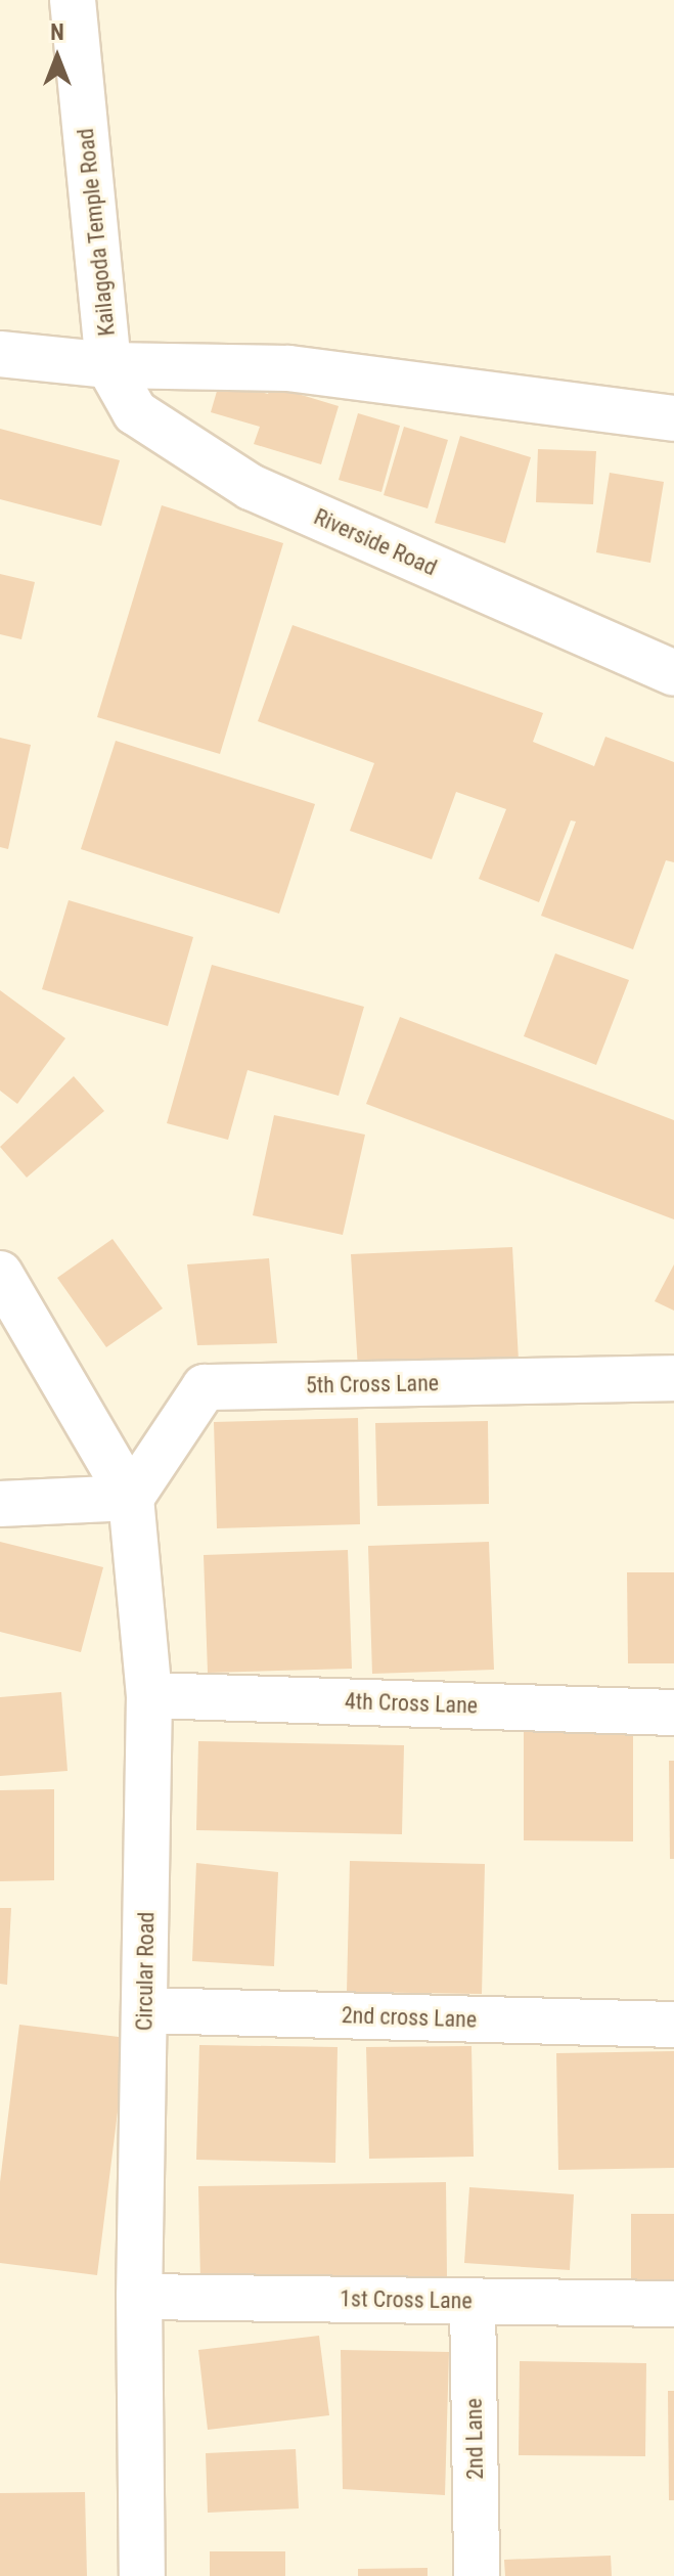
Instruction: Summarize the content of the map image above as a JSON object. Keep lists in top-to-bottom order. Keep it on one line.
{"streets":{"street":["Kailagoda Temple Road","Riverside Road","5th Cross Lane","4th Cross Lane","Circular Road","2nd cross Lane","1st Cross Lane","2nd Lane"]},"crossings":[["Kailagoda Temple Road","Riverside Road"],["5th Cross Lane","Circular Road"],["4th Cross Lane","Circular Road"],["Circular Road","2nd cross Lane"],["Circular Road","1st Cross Lane"],["1st Cross Lane","2nd Lane"]],"north":"top"}
